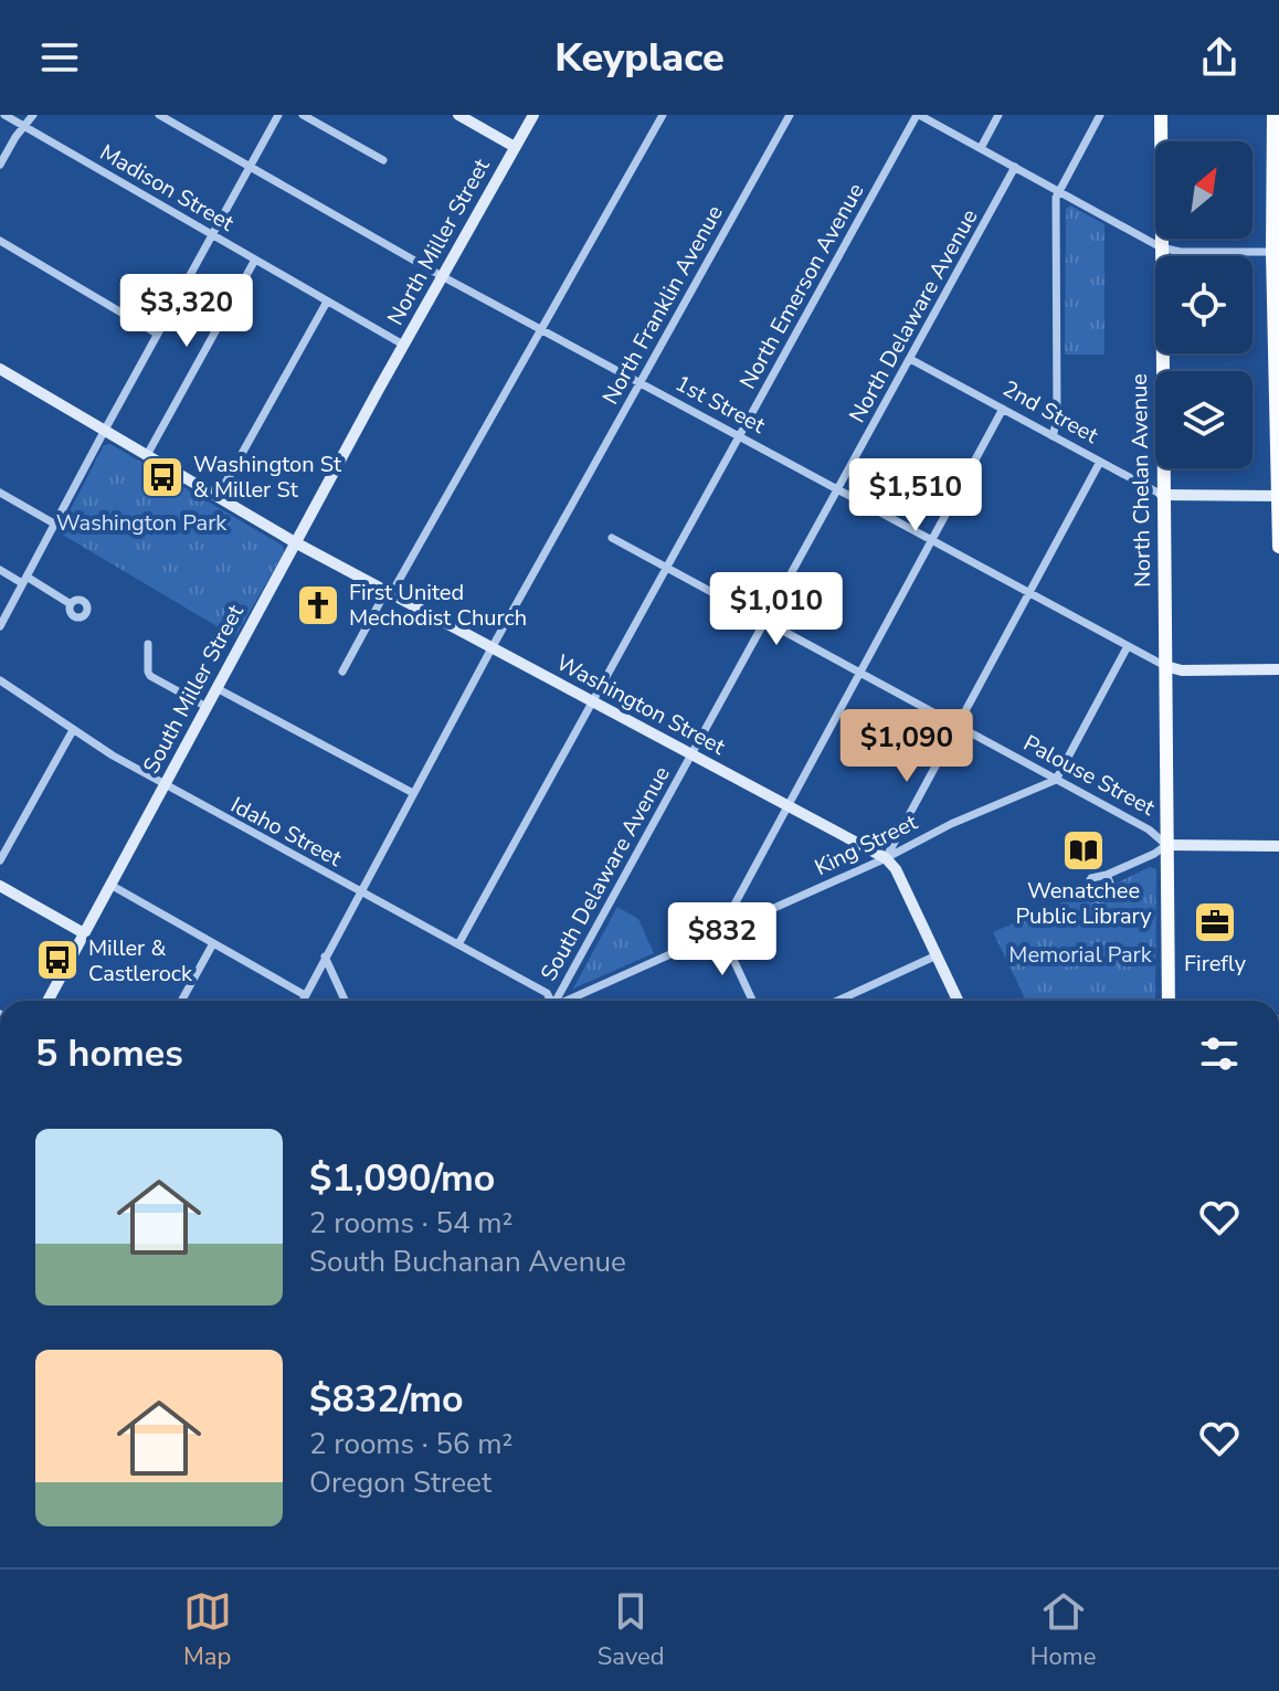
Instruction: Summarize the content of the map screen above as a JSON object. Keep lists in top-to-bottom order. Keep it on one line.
{"streets":{"main road":["North Chelan Avenue"],"street":["Madison Street","North Miller Street","North Emerson Avenue","North Franklin Avenue","North Delaware Avenue","1st Street","2nd Street","South Miller Street","Washington Street","Palouse Street","Idaho Street","King Street","South Delaware Avenue"]},"crossings":[["Madison Street","North Miller Street"],["North Miller Street","1st Street"],["North Miller Street","South Miller Street"],["North Emerson Avenue","1st Street"],["North Emerson Avenue","Washington Street"],["North Emerson Avenue","Palouse Street"],["North Emerson Avenue","Idaho Street"],["North Franklin Avenue","1st Street"],["North Franklin Avenue","Washington Street"],["North Franklin Avenue","Idaho Street"],["North Delaware Avenue","1st Street"],["North Delaware Avenue","2nd Street"],["North Delaware Avenue","Palouse Street"],["North Delaware Avenue","South Delaware Avenue"],["1st Street","North Chelan Avenue"],["2nd Street","North Chelan Avenue"],["North Chelan Avenue","Palouse Street"],["South Miller Street","Washington Street"],["South Miller Street","Idaho Street"],["Washington Street","King Street"],["Washington Street","South Delaware Avenue"],["Palouse Street","King Street"],["Palouse Street","South Delaware Avenue"]],"parks":["Washington Park","Memorial Park"],"places":{"bus stop":["Washington St & Miller St","Miller & Castlerock"],"church":["First United Mechodist Church"],"library":["Wenatchee Public Library"],"office":["Firefly"]},"north":"top right","page":{"header":"Keyplace","price":["$3,320","$1,510","$1,010","$1,090","$832"],"heading":"5 homes","list":[{"name":"$1,090/mo","note":"2 rooms · 54 m² · South Buchanan Avenue"},{"name":"$832/mo","note":"2 rooms · 56 m² · Oregon Street"}],"tabs":["Map","Saved","Home"]}}
